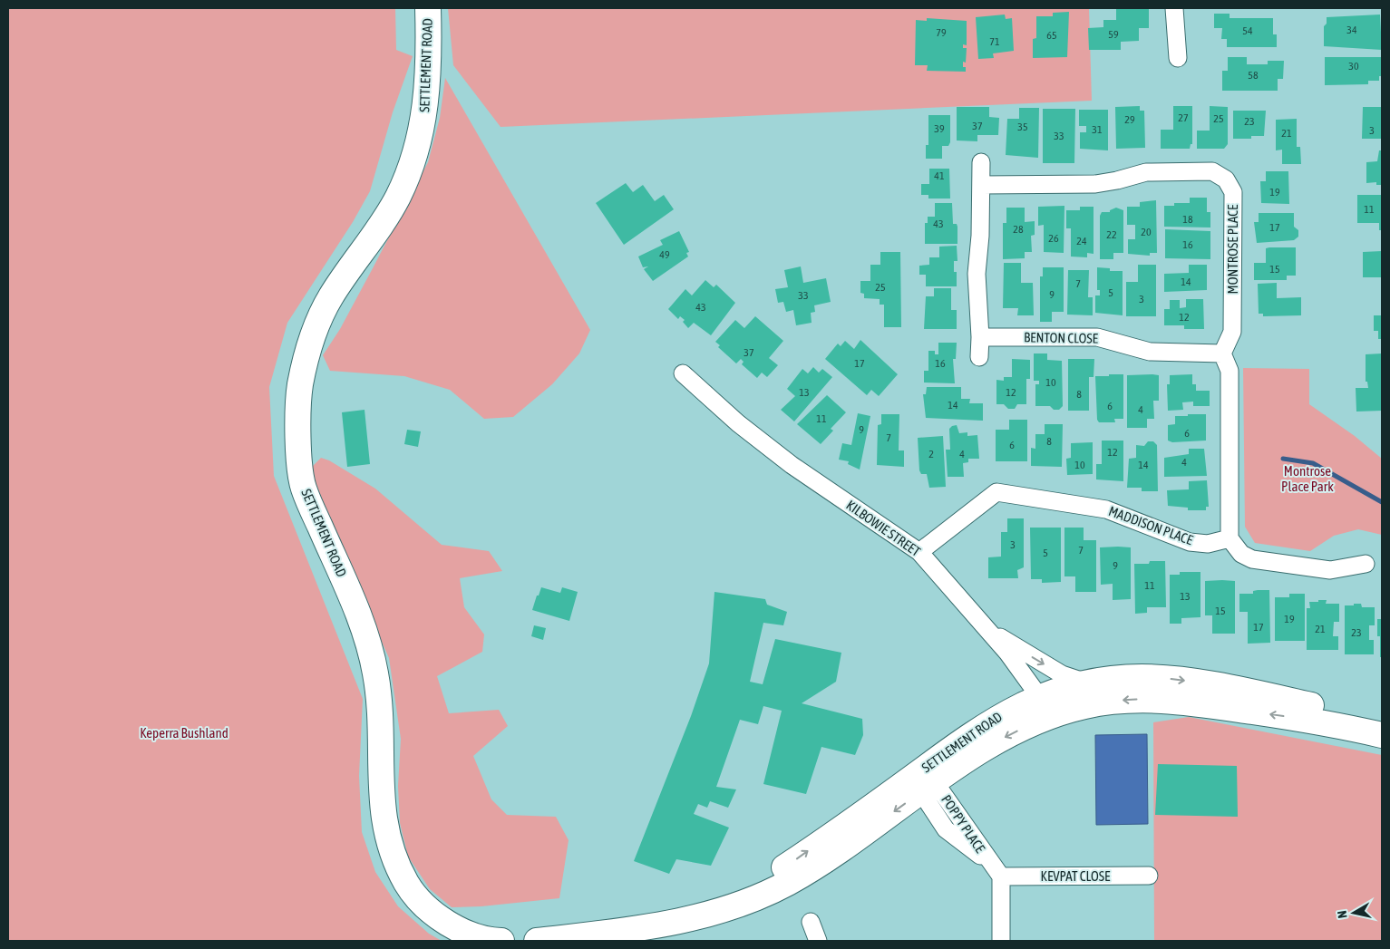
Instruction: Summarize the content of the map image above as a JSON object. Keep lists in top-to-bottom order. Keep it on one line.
{"streets":{"main road":["SETTLEMENT ROAD"],"street":["MONTROSE PLACE","BENTON CLOSE","MADDISON PLACE","KILBOWIE STREET","POPPY PLACE","KEVPAT CLOSE"]},"crossings":[["SETTLEMENT ROAD","KILBOWIE STREET"],["SETTLEMENT ROAD","POPPY PLACE"],["MONTROSE PLACE","BENTON CLOSE"],["MADDISON PLACE","KILBOWIE STREET"],["POPPY PLACE","KEVPAT CLOSE"]],"parks":["Montrose Place Park","Keperra Bushland"],"house_numbers":["34","54","79","59","65","71","30","58","27","25","29","23","37","35","39","31","3","21","33","41","19","11","18","43","17","28","20","22","26","24","16","49","15","14","7","25","5","9","33","3","43","12","37","17","16","10","13","12","8","14","6","4","11","9","6","7","8","6","12","2","4","4","10","14","3","7","5","9","11","13","15","19","17","21","23"],"north":"left"}
